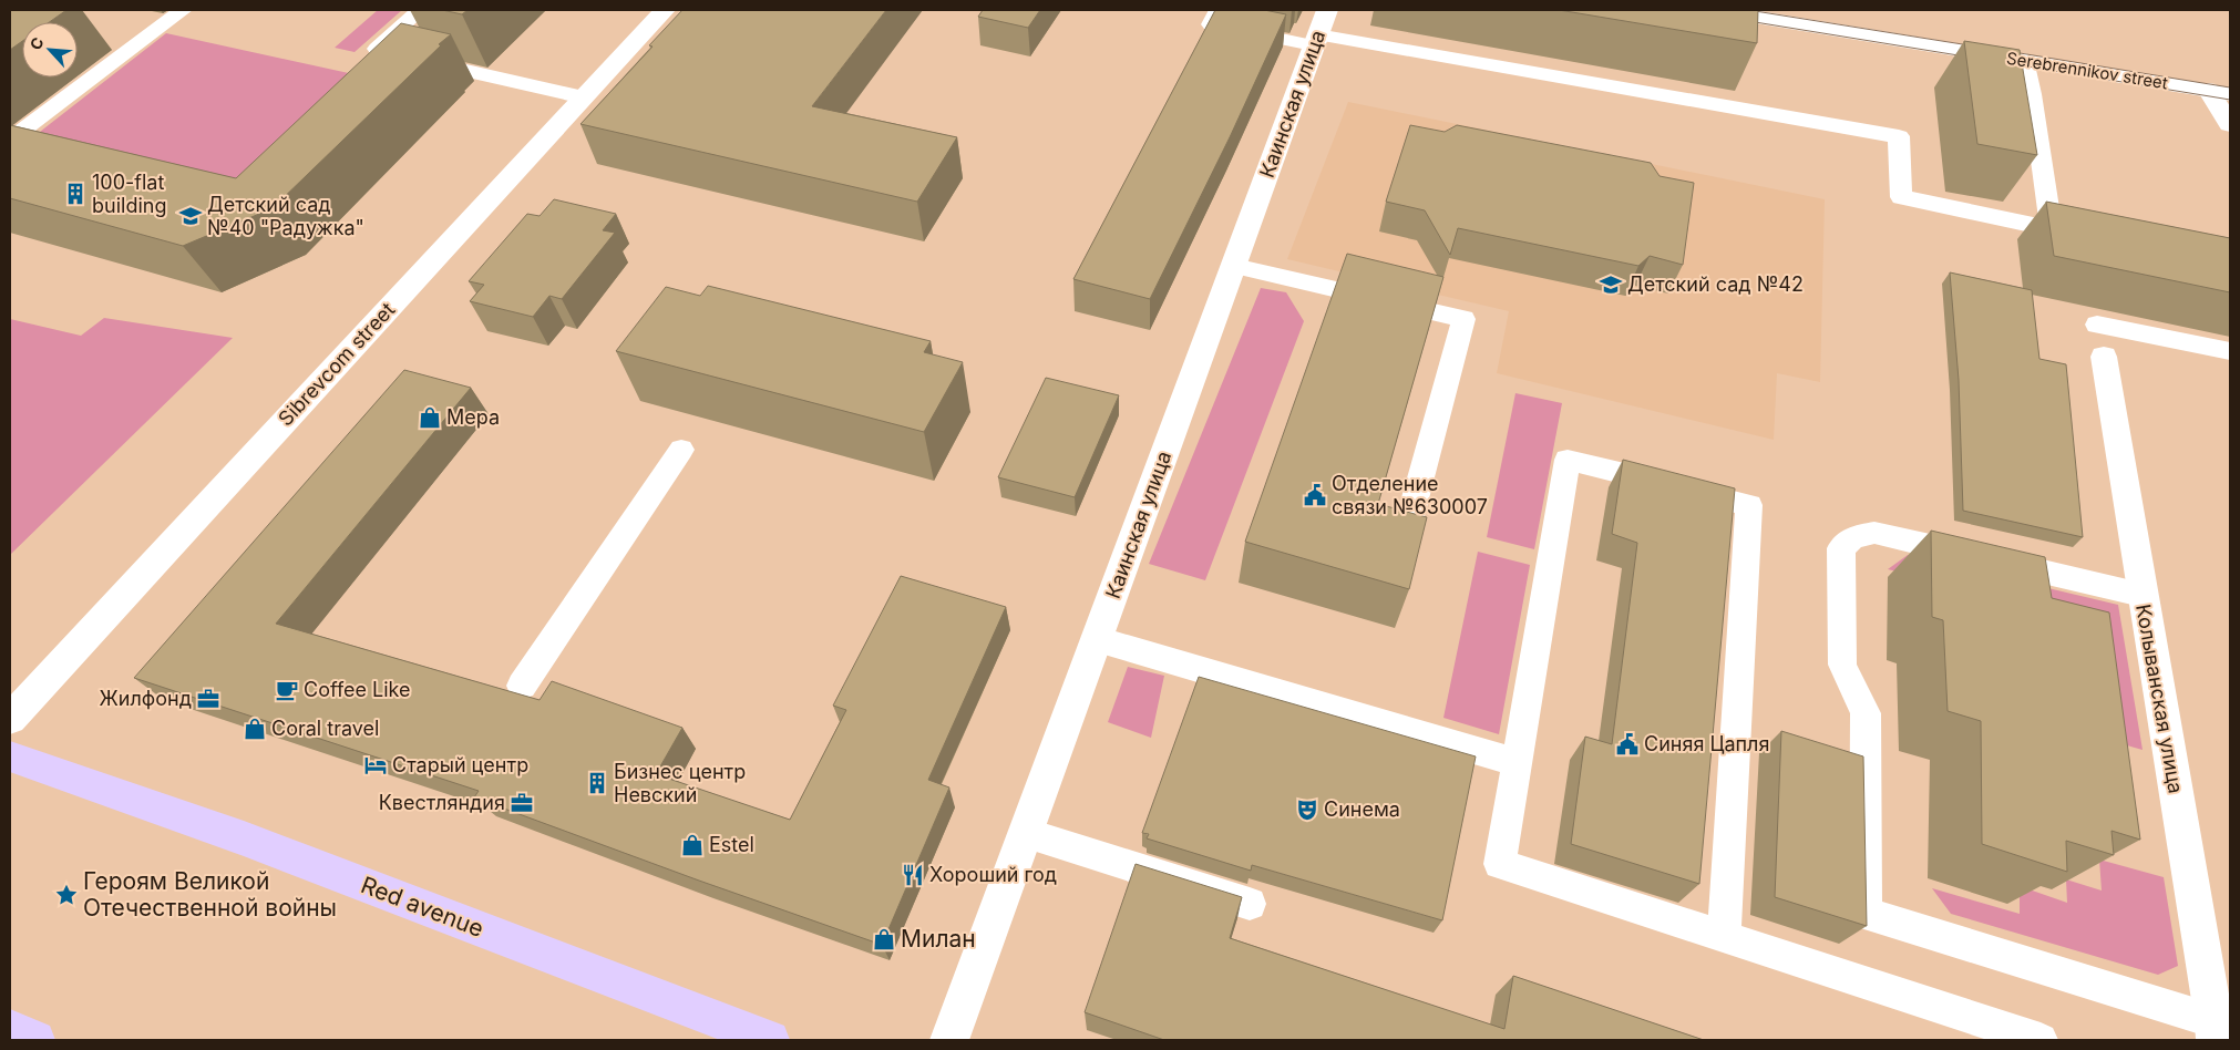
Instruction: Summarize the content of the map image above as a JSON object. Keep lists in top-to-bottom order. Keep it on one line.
{"streets":{"main road":["Red avenue"],"street":["Serebrennikov street","Каинская улица","Sibrevcom street","Колыванская улица"]},"places":{"building":["100-flat building","Бизнес центр Невский"],"school or university":["Детский сад №40 \"Радужка\"","Детский сад №42"],"shop":["Мера","Coral travel","Estel","Милан"],"public building":["Отделение связи №630007","Синяя Цапля"],"cafe":["Coffee Like"],"office":["Жилфонд","Квестляндия"],"hotel":["Старый центр"],"theatre":["Синема"],"restaurant":["Хороший год"],"place":["Героям Великой Отечественной войны"]},"north":"top left"}
